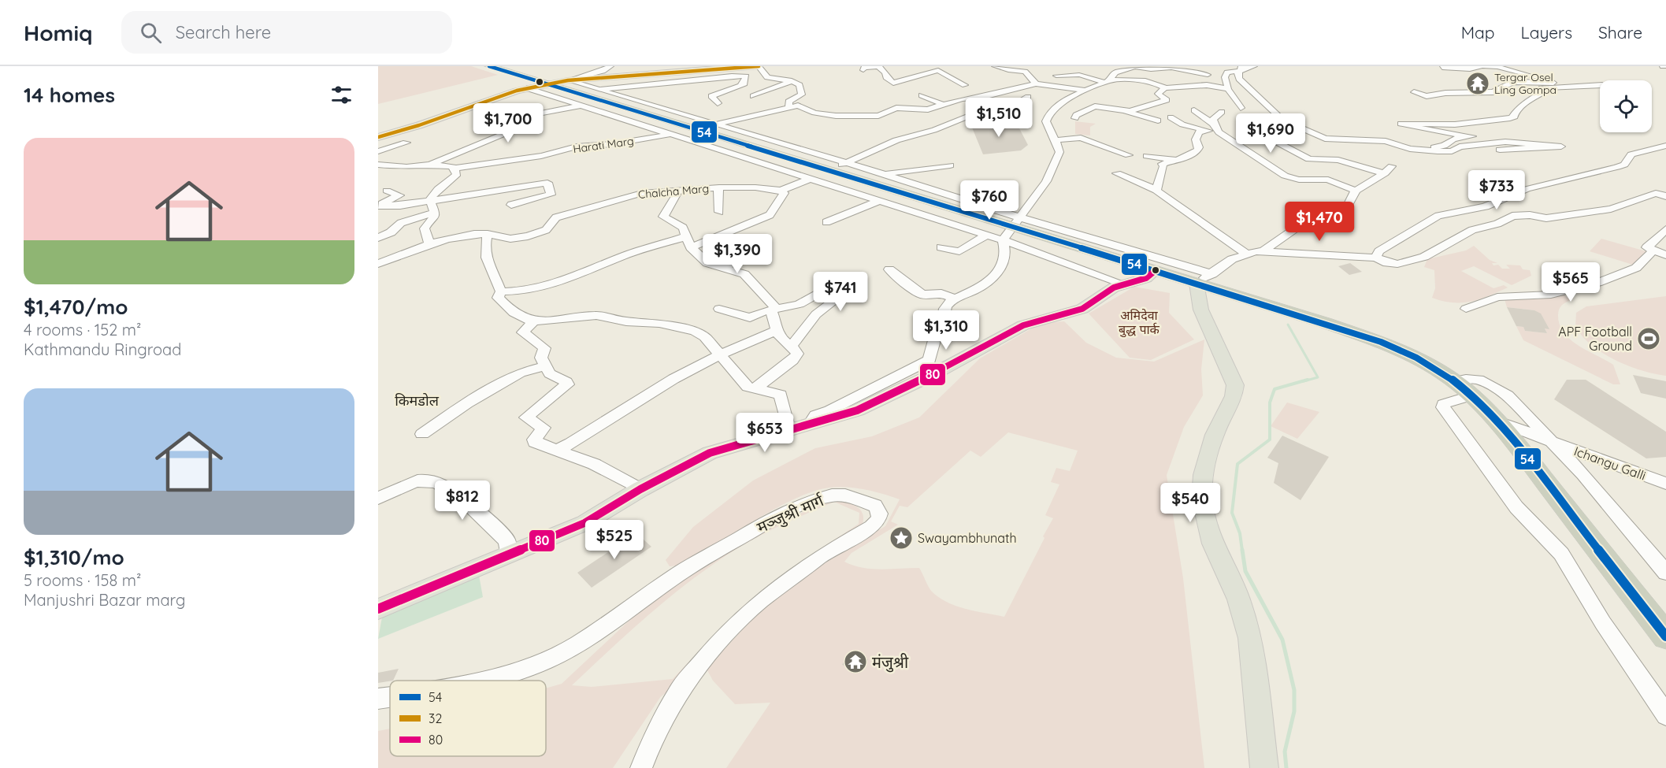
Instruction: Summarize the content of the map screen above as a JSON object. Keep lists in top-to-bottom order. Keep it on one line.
{"streets":{"street":["Harati Marg","Chalcha Marg","Ichangu Galli","मञ्जुश्री मार्ग"]},"districts":["किमडोल"],"parks":["अमिदेवा बुद्ध पार्क"],"places":{"temple":["Tergar Osel Ling Gompa","मंजुश्री"],"sports":["APF Football Ground"],"place":["Swayambhunath"]},"lines":["transit line 54","transit line 32","transit line 80"],"legend":["54","32","80"],"page":{"header":"Homiq","search":"Search here","nav":["Map","Layers","Share"],"heading":"14 homes","price":["$1,510","$1,700","$1,690","$733","$760","$1,470","$1,390","$565","$741","$1,310","$653","$812","$540","$525"],"list":[{"name":"$1,470/mo","note":"4 rooms · 152 m² · Kathmandu Ringroad"},{"name":"$1,310/mo","note":"5 rooms · 158 m² · Manjushri Bazar marg"}]}}
